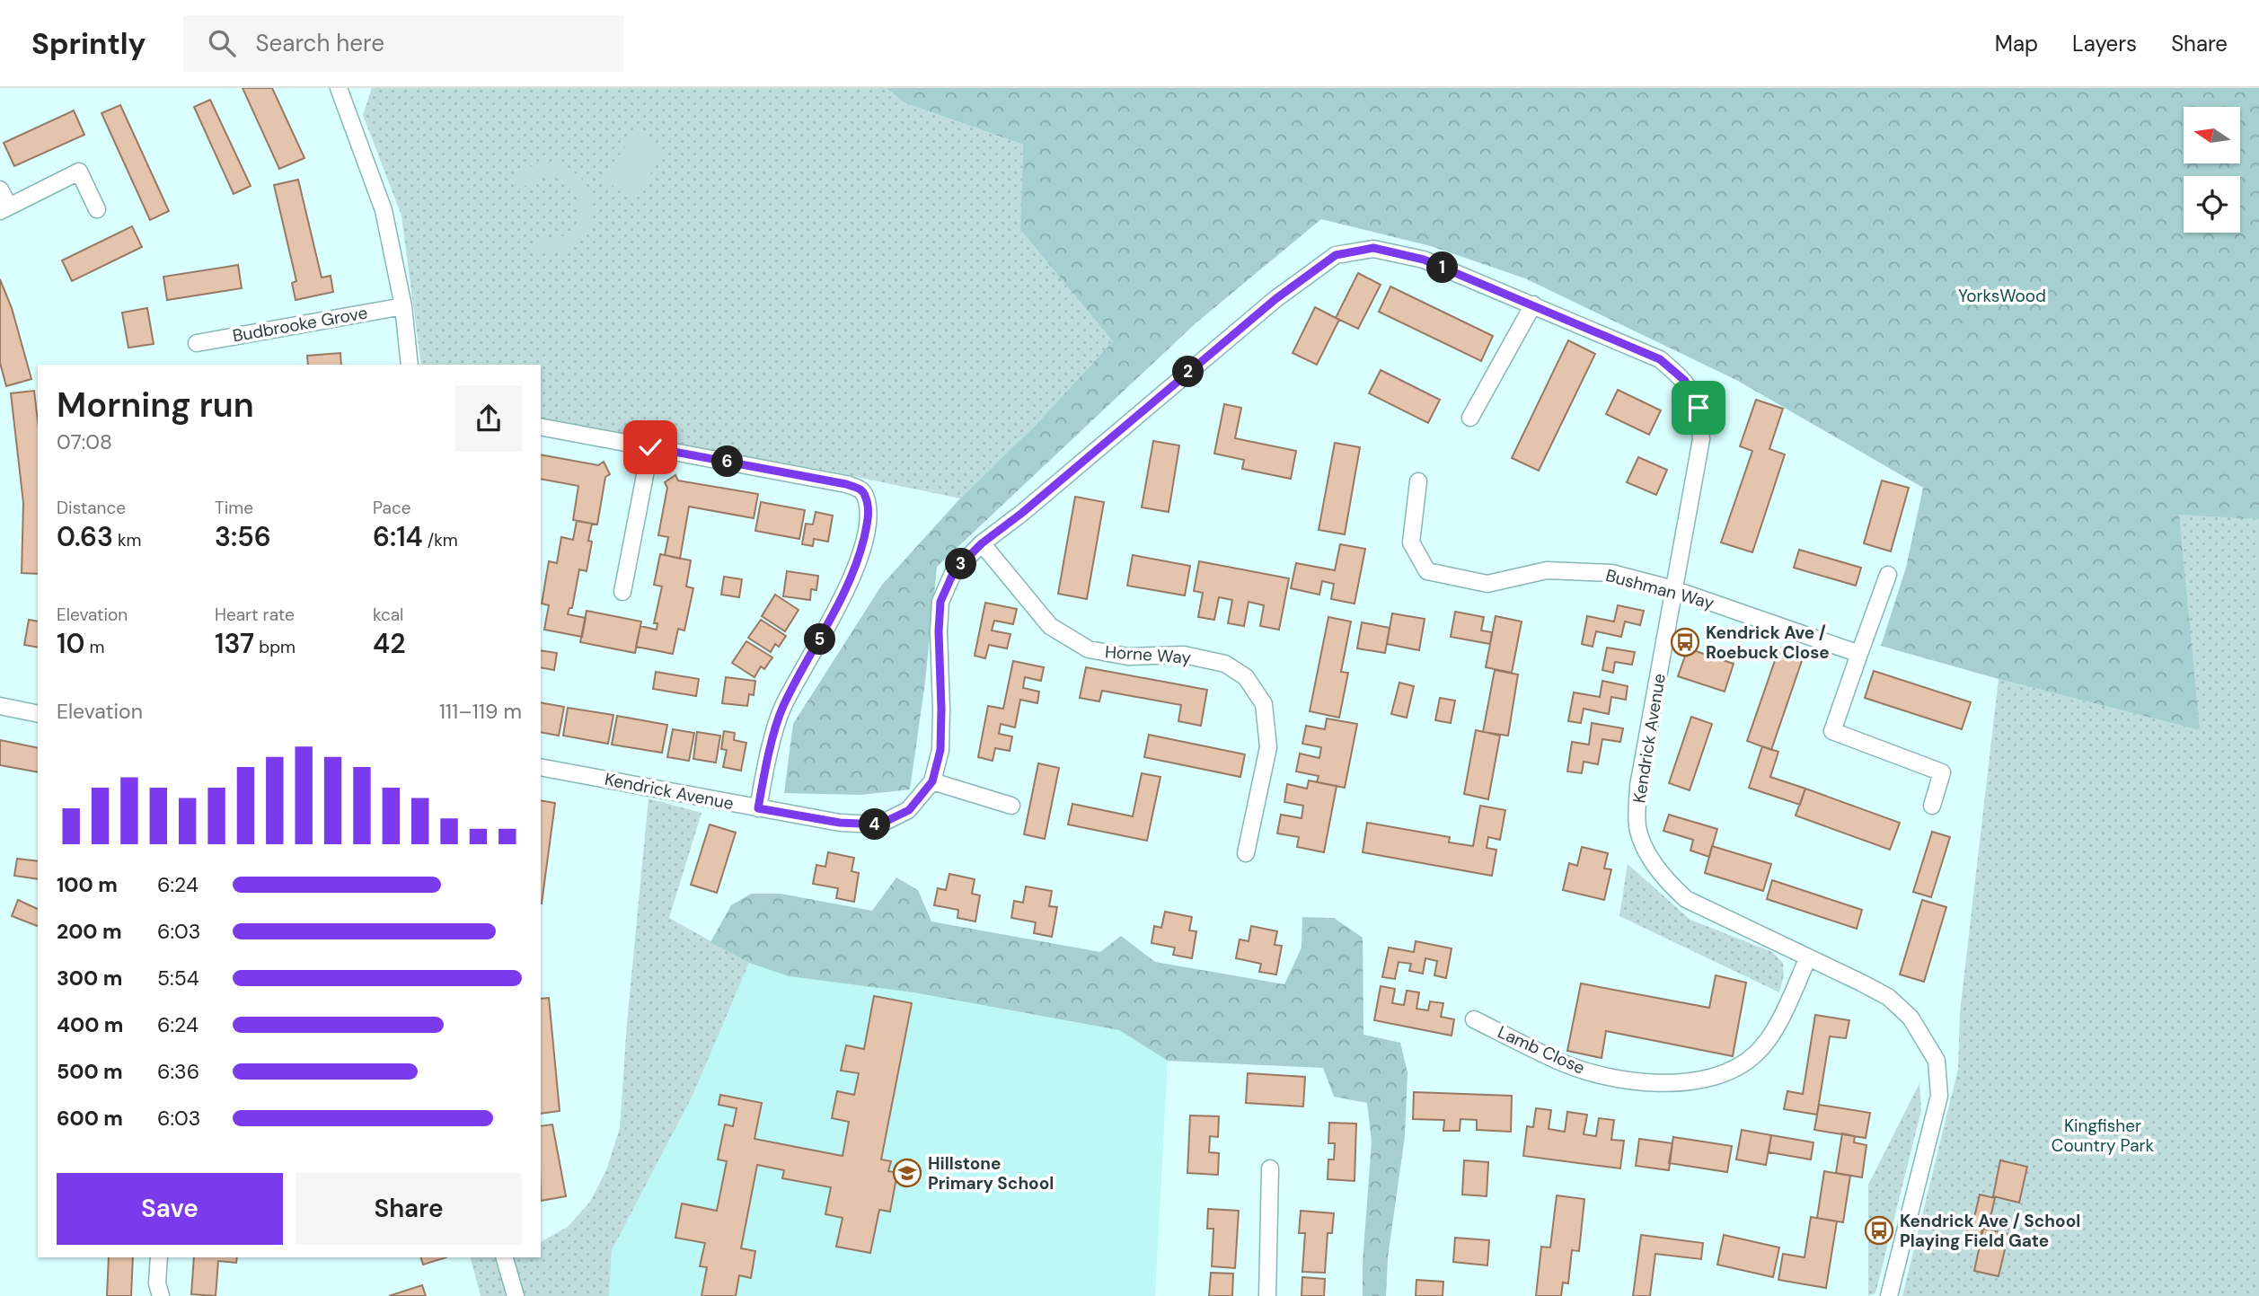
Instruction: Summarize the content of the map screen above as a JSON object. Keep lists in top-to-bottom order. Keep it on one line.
{"streets":{"street":["Budbrooke Grove","Bushman Way","Horne Way","Kendrick Avenue","Lamb Close"]},"crossings":[["Bushman Way","Kendrick Avenue"],["Horne Way","Kendrick Avenue"],["Kendrick Avenue","Lamb Close"]],"parks":["YorksWood","Kingfisher Country Park"],"places":{"bus stop":["Kendrick Ave / Roebuck Close","Kendrick Ave / School Playing Field Gate"],"school or university":["Hillstone Primary School"]},"north":"left","page":{"header":"Sprintly","search":"Search here","nav":["Map","Layers","Share"],"pins":["1","2","6","3","5","4"],"heading":["Morning run","07:08"],"stats":[["Distance","0.63 km"],["Time","3:56"],["Pace","6:14 /km"],["Elevation","10 m"],["Heart rate","137 bpm"],["kcal","42"]],"chart":["Elevation","111–119 m"],"list":[{"name":"100 m","note":"6:24"},{"name":"200 m","note":"6:03"},{"name":"300 m","note":"5:54"},{"name":"400 m","note":"6:24"},{"name":"500 m","note":"6:36"},{"name":"600 m","note":"6:03"}],"buttons":["Save","Share"]}}
